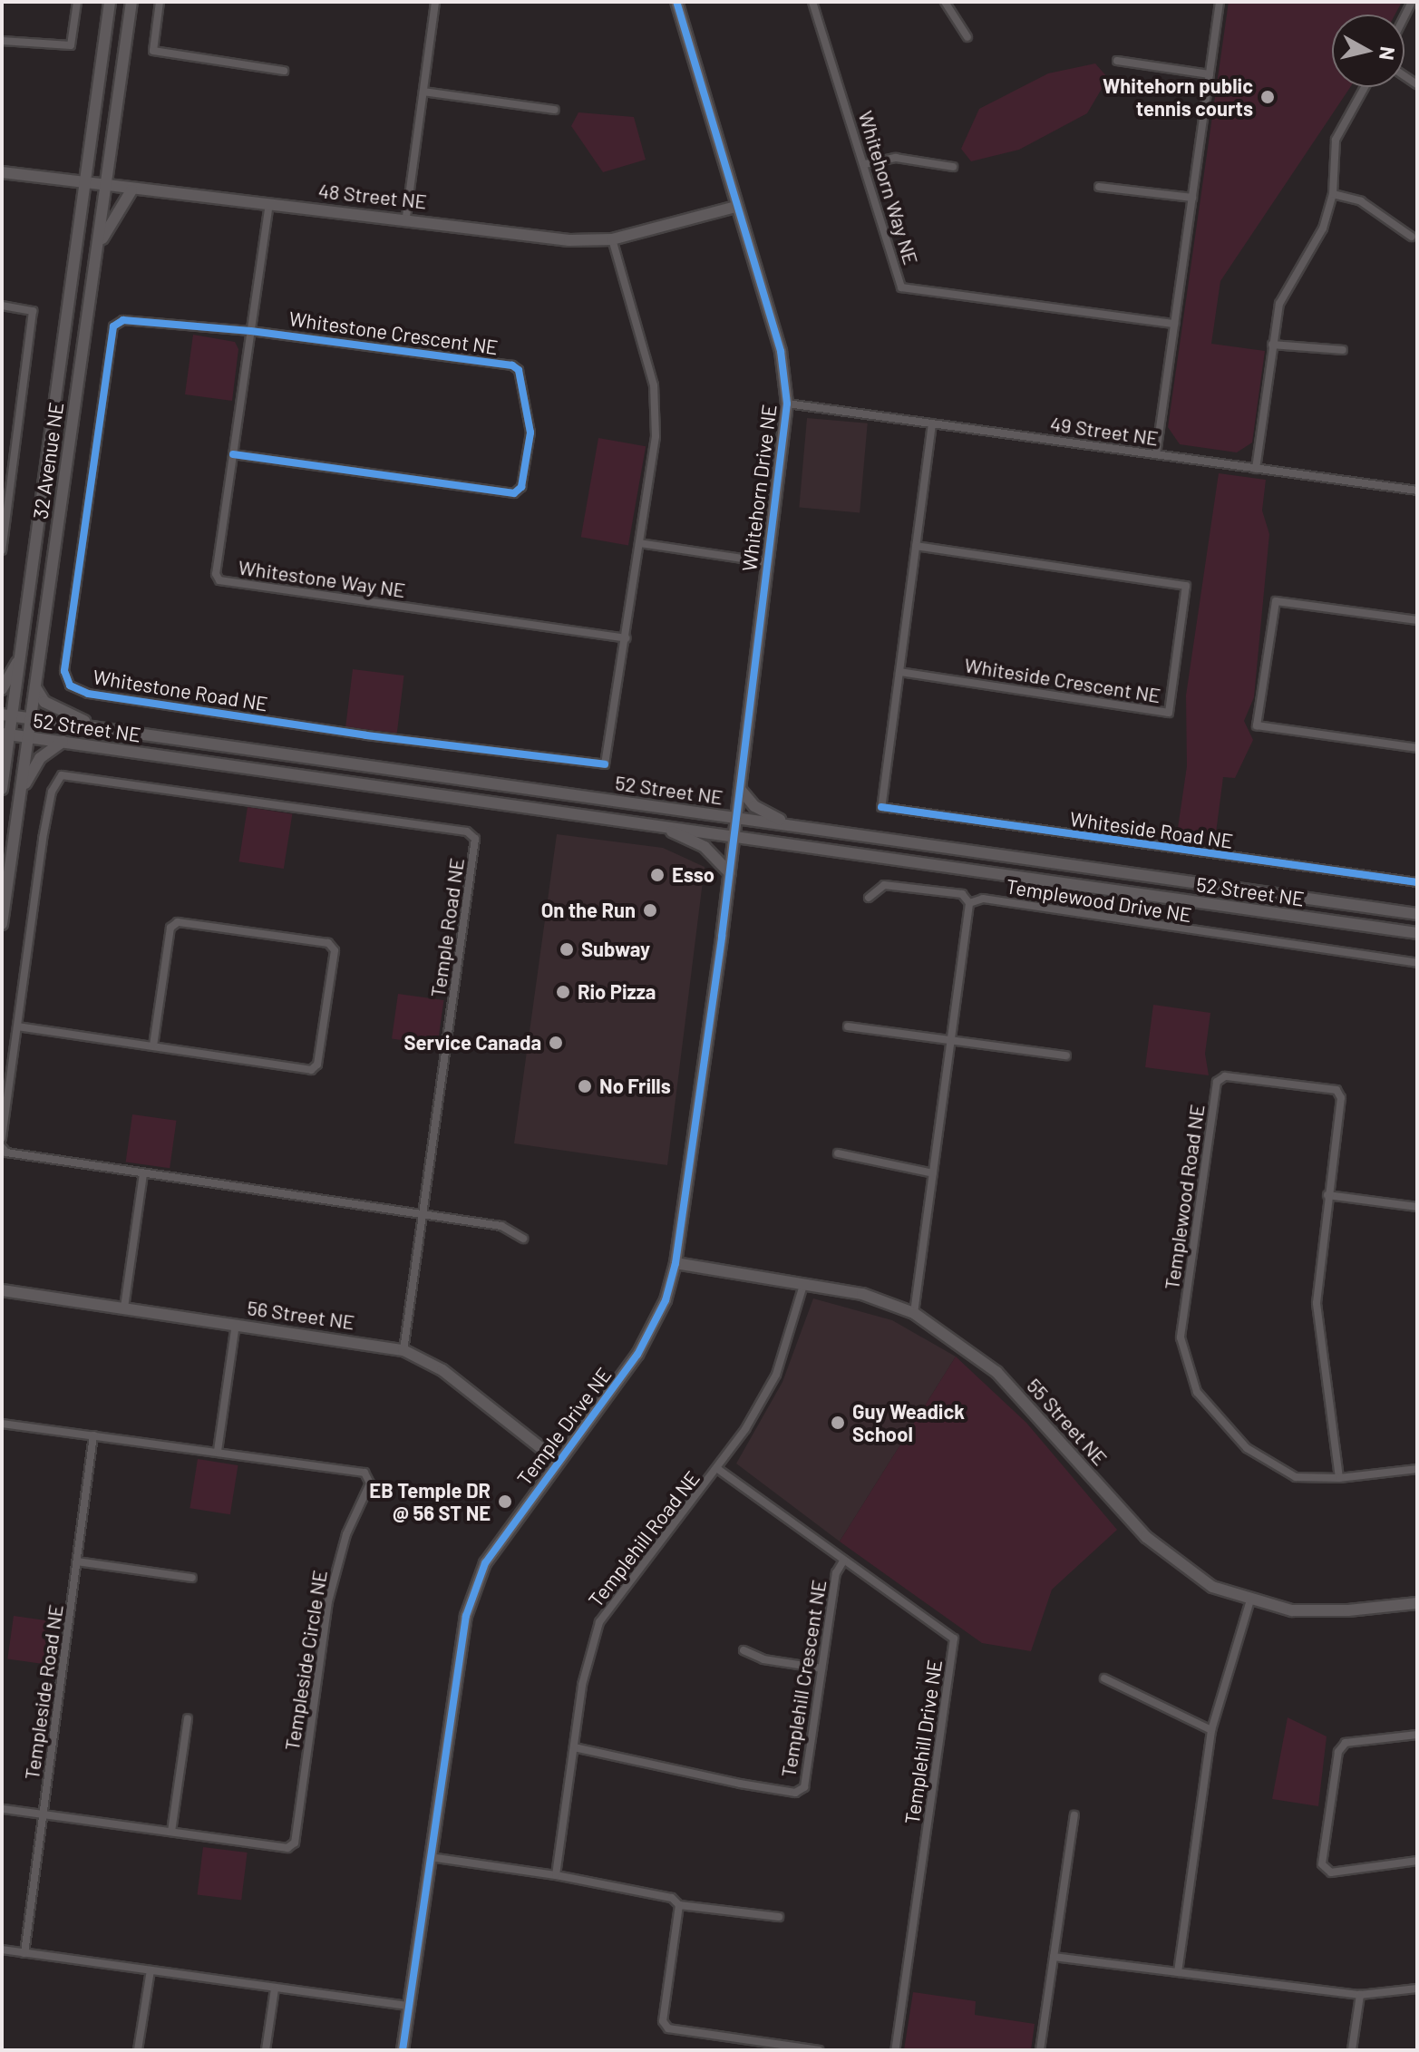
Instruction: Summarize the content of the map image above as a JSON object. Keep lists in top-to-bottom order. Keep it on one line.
{"streets":{"main road":["48 Street NE","32 Avenue NE","Whitehorn Drive NE","52 Street NE","56 Street NE","55 Street NE","Temple Drive NE"],"street":["Whitehorn Way NE","Whitestone Crescent NE","49 Street NE","Whitestone Way NE","Whiteside Crescent NE","Whitestone Road NE","Whiteside Road NE","Templewood Drive NE","Temple Road NE","Templewood Road NE","Templehill Road NE","Templeside Circle NE","Templehill Crescent NE","Templeside Road NE","Templehill Drive NE"]},"crossings":[["48 Street NE","32 Avenue NE"],["48 Street NE","Whitehorn Drive NE"],["48 Street NE","Whitestone Way NE"],["48 Street NE","Whitestone Road NE"],["Whitestone Crescent NE","Whitestone Way NE"],["Whitestone Crescent NE","Whitestone Road NE"],["49 Street NE","Whitehorn Drive NE"],["49 Street NE","Whiteside Road NE"],["32 Avenue NE","52 Street NE"],["Whitehorn Drive NE","52 Street NE"],["Whitehorn Drive NE","Temple Drive NE"],["Whitestone Way NE","Whitestone Road NE"],["Whiteside Crescent NE","Whiteside Road NE"],["52 Street NE","Temple Drive NE"],["Temple Road NE","56 Street NE"],["56 Street NE","Temple Drive NE"],["55 Street NE","Temple Drive NE"],["55 Street NE","Templehill Road NE"],["Templehill Road NE","Templehill Crescent NE"],["Templehill Road NE","Templehill Drive NE"],["Templeside Circle NE","Templeside Road NE"],["Templehill Crescent NE","Templehill Drive NE"]],"places":["Whitehorn public tennis courts","Esso","On the Run","Subway","Rio Pizza","Service Canada","No Frills","Guy Weadick School","EB Temple DR @ 56 ST NE"],"north":"right"}
